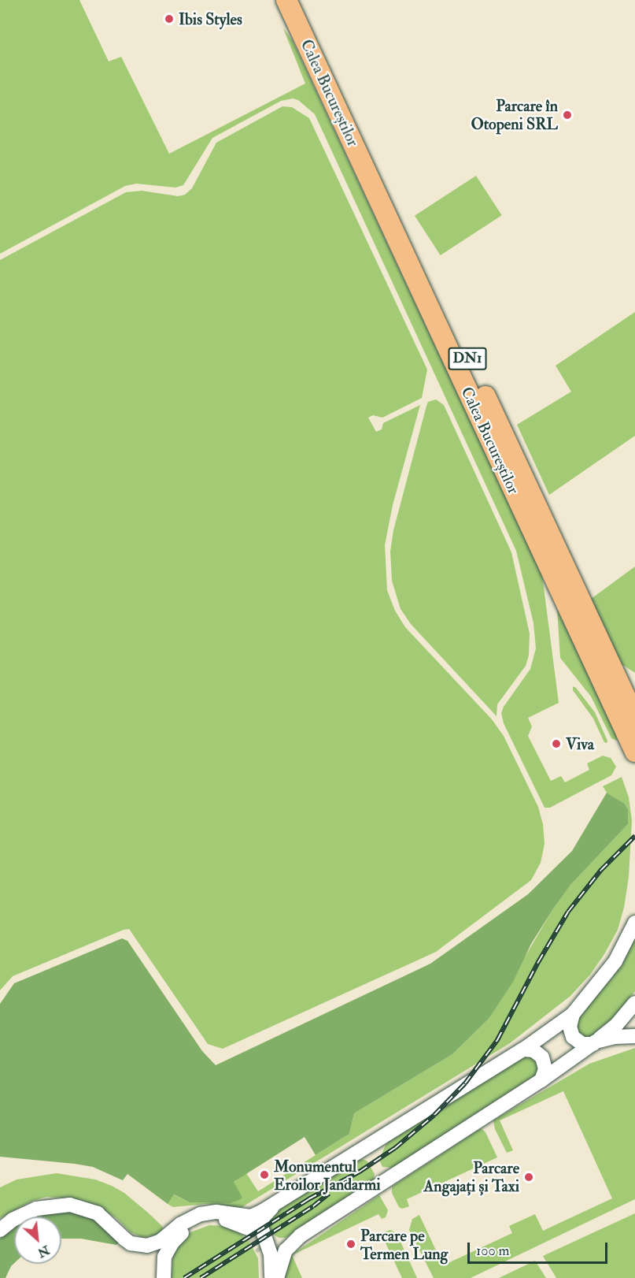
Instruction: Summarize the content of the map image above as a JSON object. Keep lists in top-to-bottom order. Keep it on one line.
{"streets":{"highway":["Calea Bucureștilor","DN1"]},"places":["Ibis Styles","Parcare în Otopeni SRL","Viva","Monumentul Eroilor Jandarmi","Parcare Angajați și Taxi","Parcare pe Termen Lung"],"scale_bar":"100 m","north":"bottom right"}
